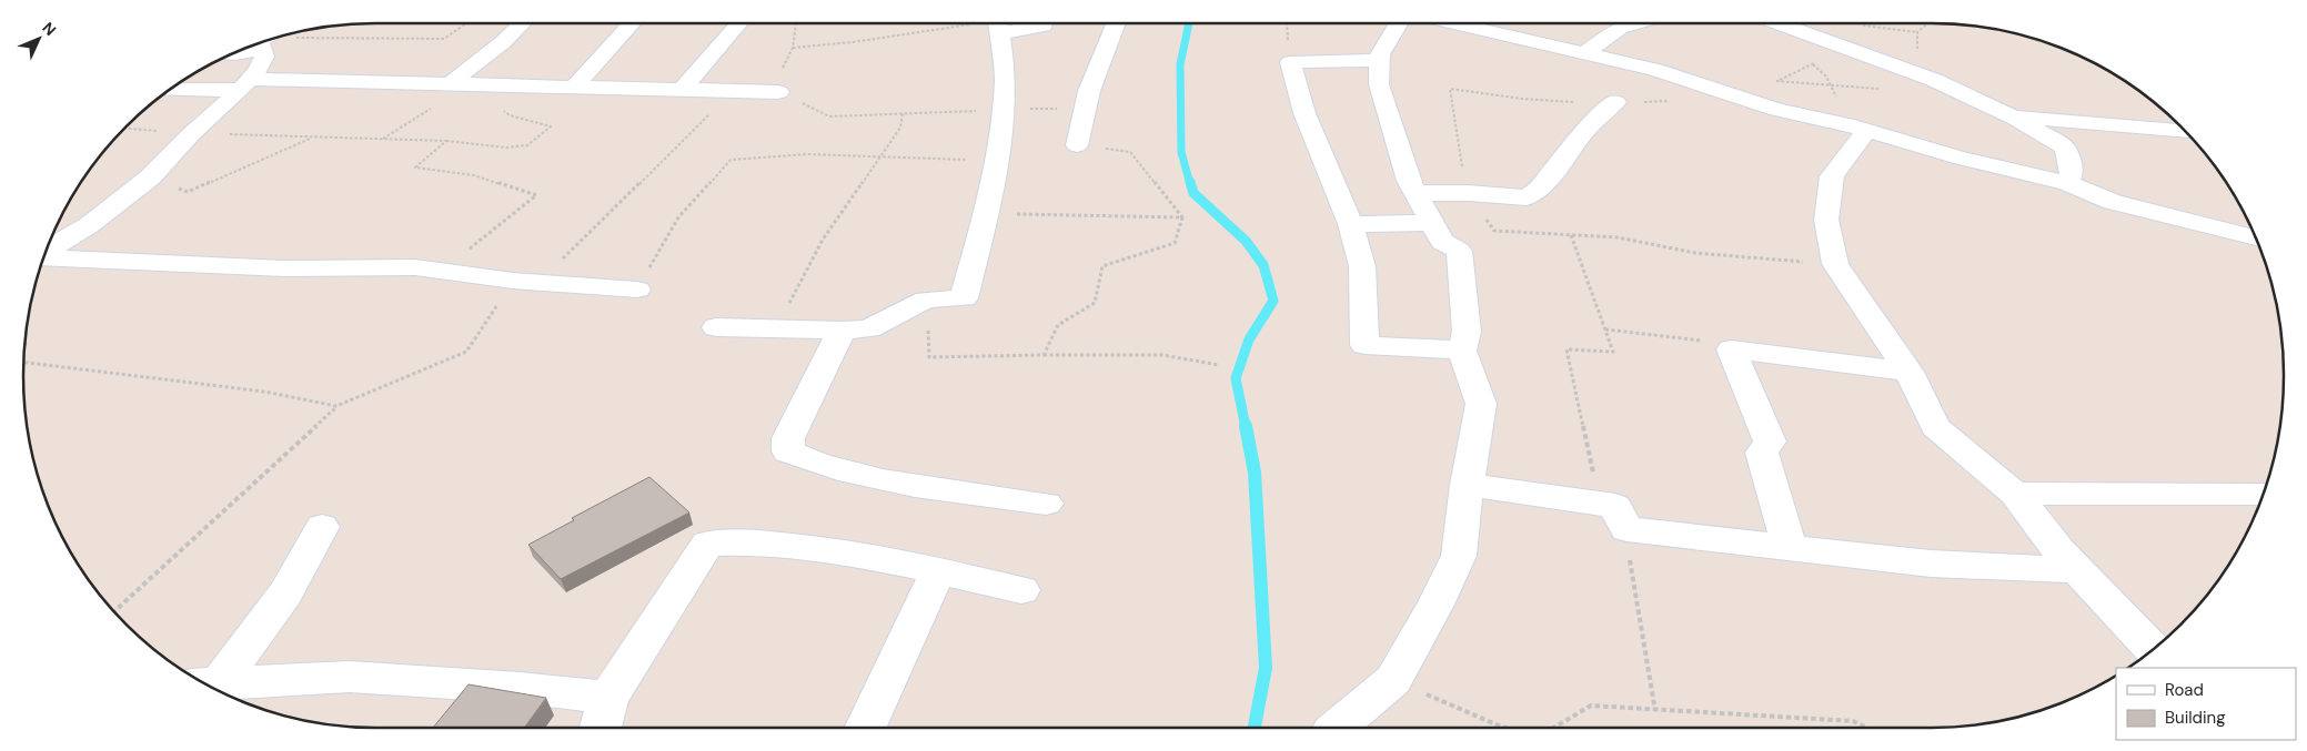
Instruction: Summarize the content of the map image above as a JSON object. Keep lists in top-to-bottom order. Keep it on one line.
{"legend":["Road","Building"],"north":"top right"}
